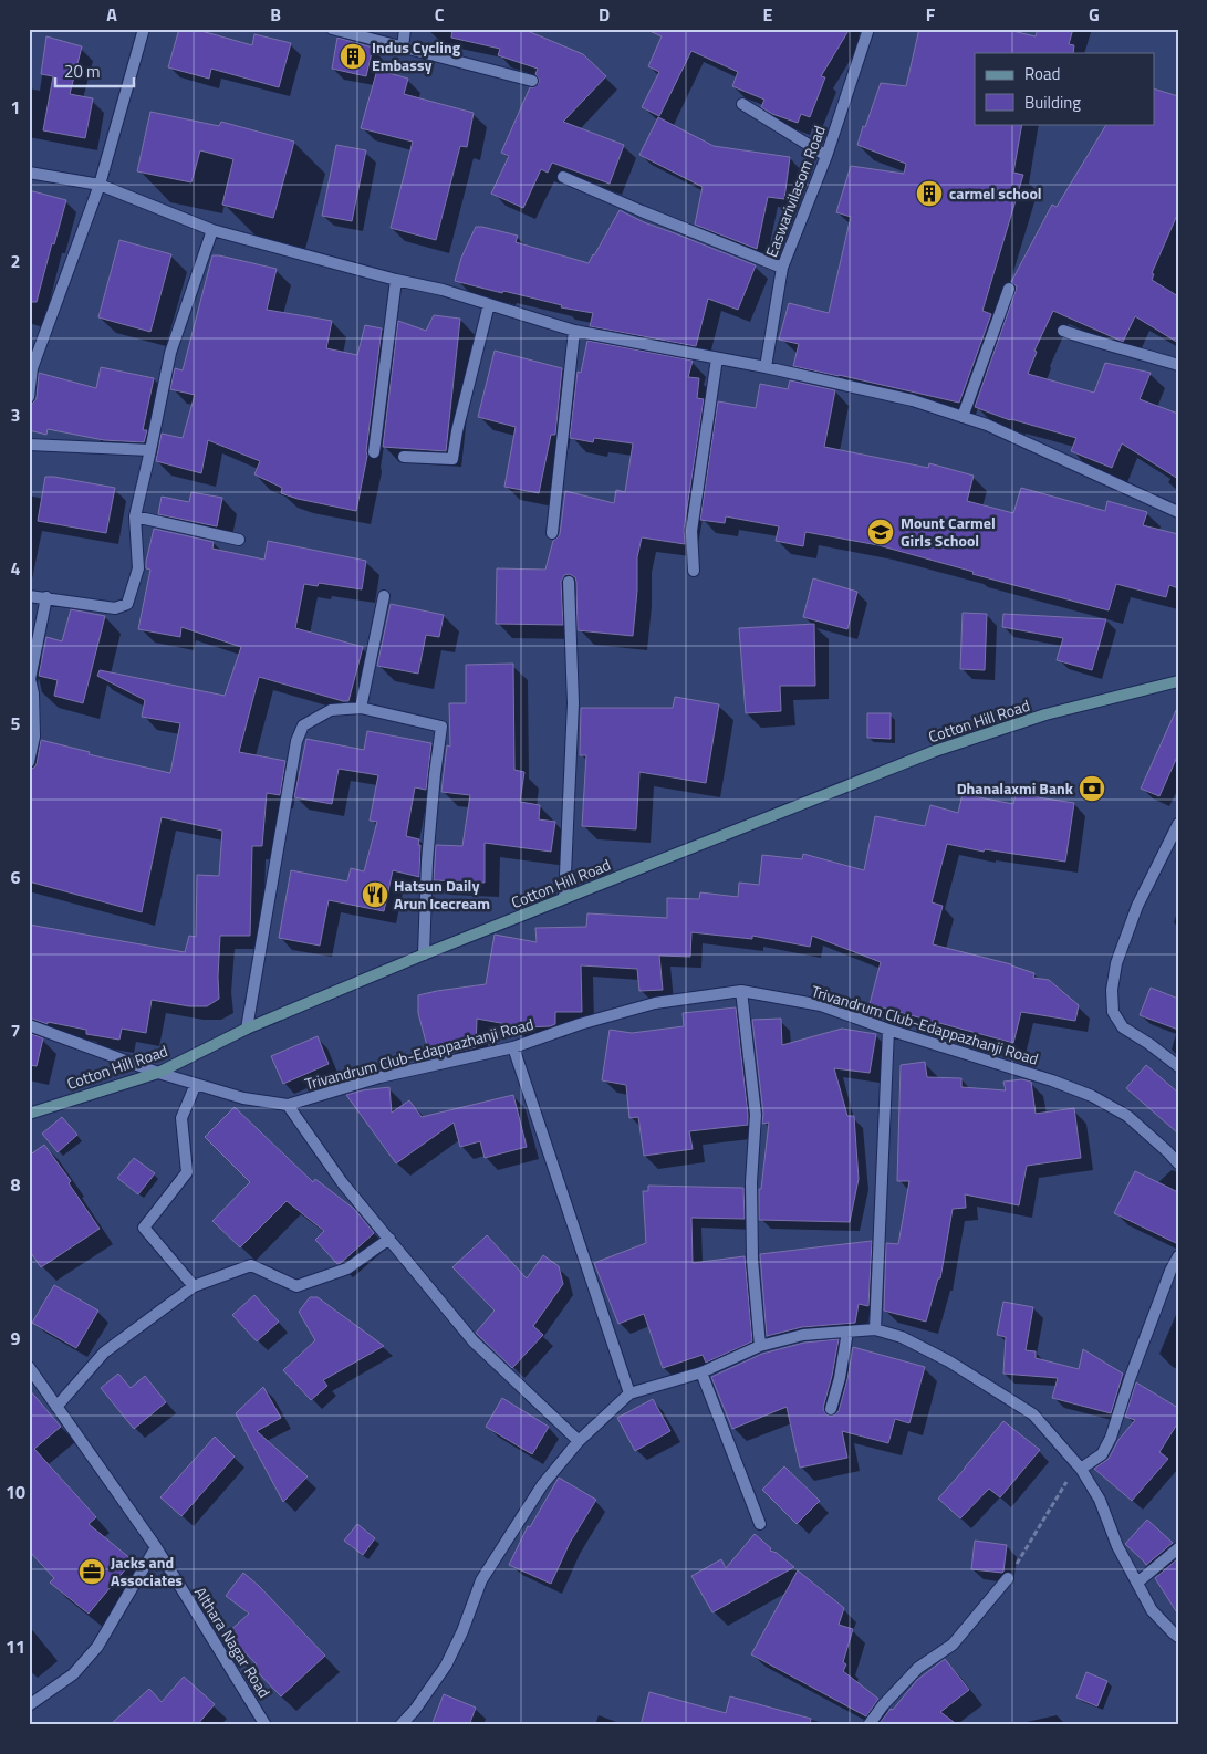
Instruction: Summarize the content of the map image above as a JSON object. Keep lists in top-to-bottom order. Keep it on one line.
{"streets":{"main road":["Cotton Hill Road"],"street":["Easwarivilasom Road","Trivandrum Club-Edappazhanji Road","Althara Nagar Road"]},"crossings":[["Cotton Hill Road","Trivandrum Club-Edappazhanji Road"]],"places":{"building":["Indus Cycling Embassy","carmel school"],"school or university":["Mount Carmel Girls School"],"bank":["Dhanalaxmi Bank"],"restaurant":["Hatsun Daily Arun Icecream"],"office":["Jacks and Associates"]},"legend":["Road","Building"],"scale_bar":"20 m","grid":{"columns":["A","B","C","D","E","F","G"],"rows":["1","2","3","4","5","6","7","8","9","10","11"]}}
